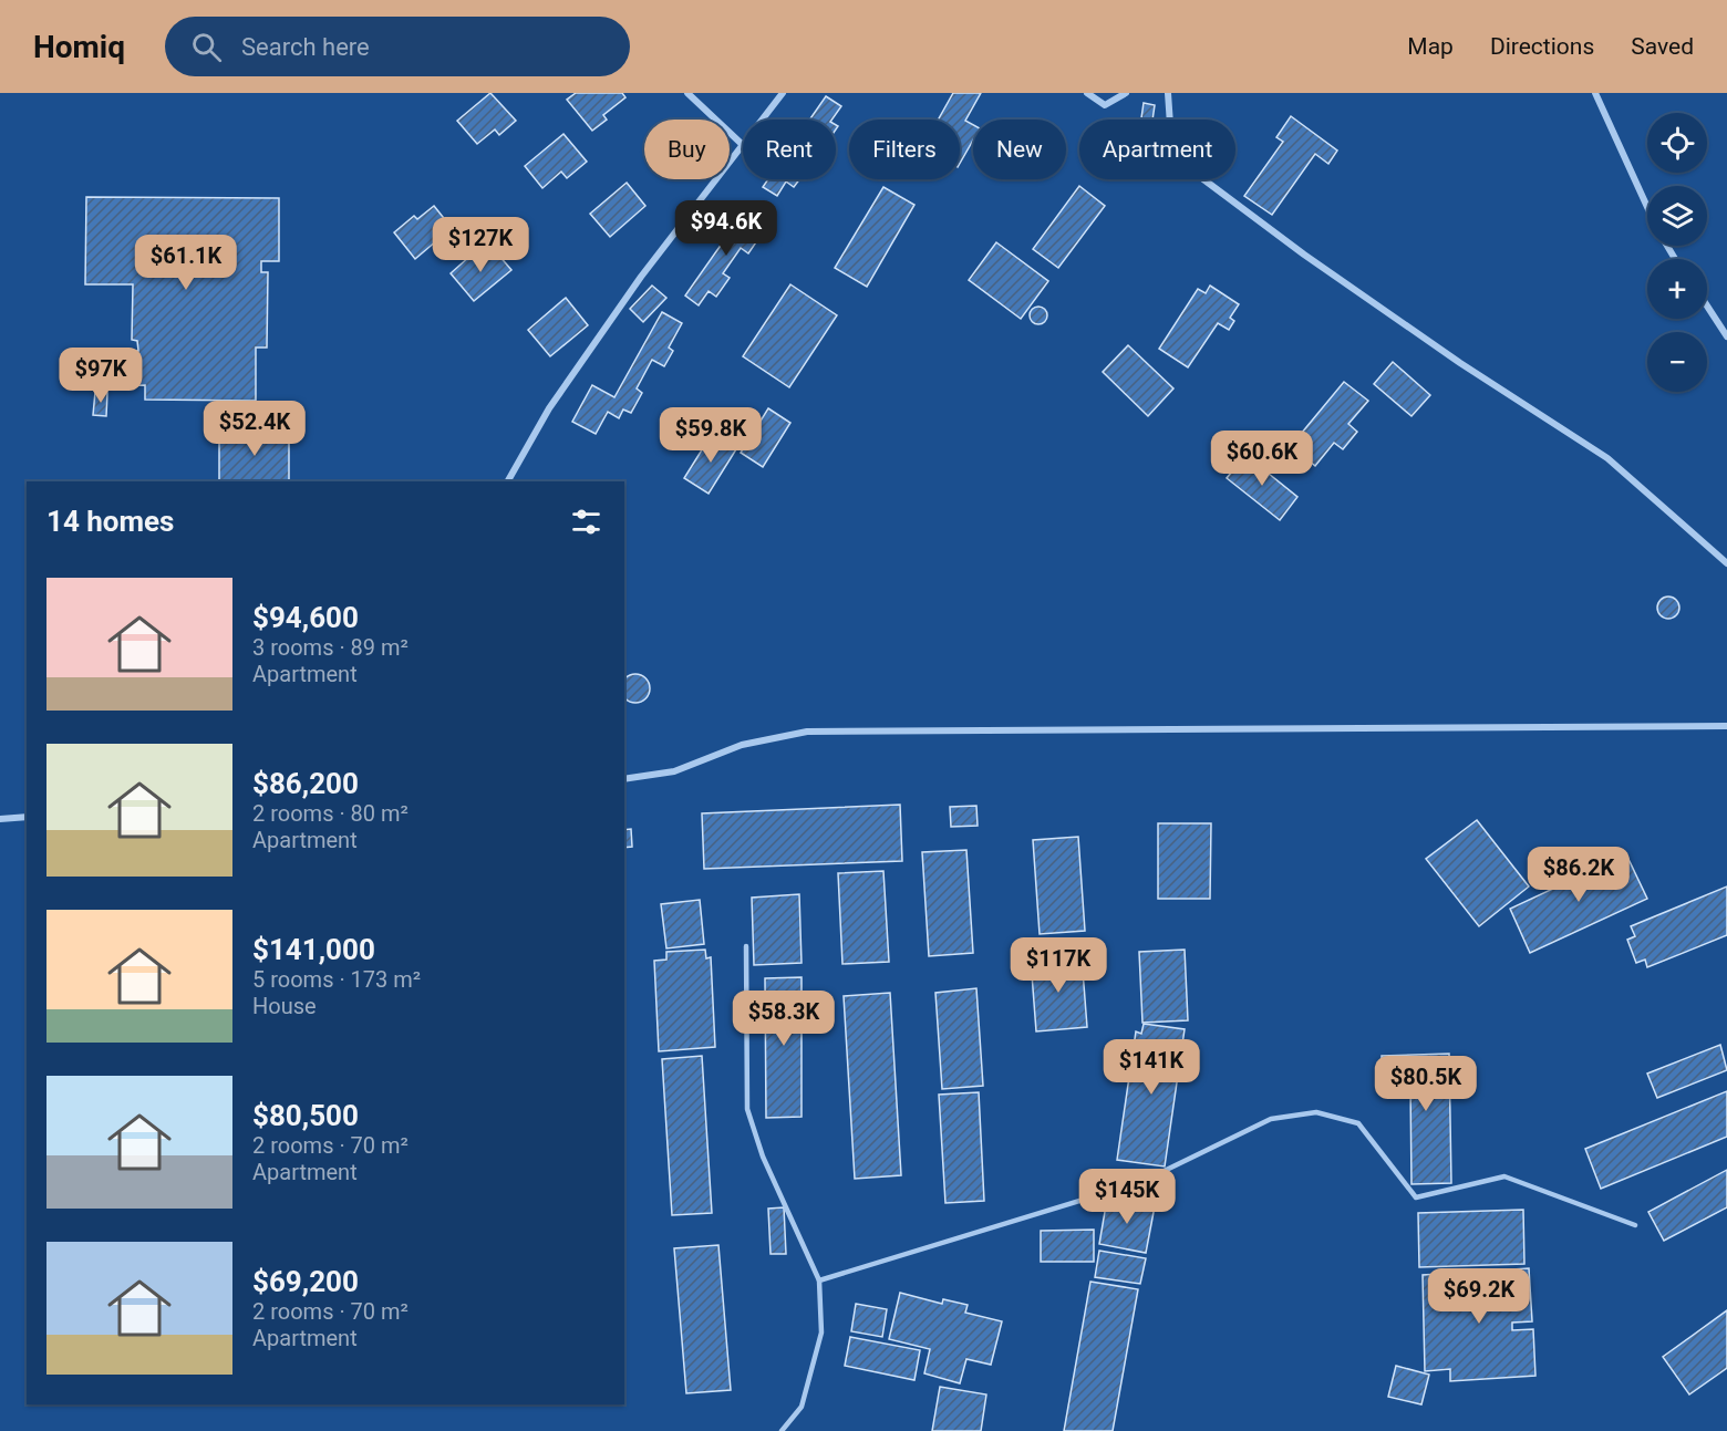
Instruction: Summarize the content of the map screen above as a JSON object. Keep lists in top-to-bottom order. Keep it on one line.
{"page":{"header":"Homiq","search":"Search here","nav":["Map","Directions","Saved"],"map_buttons":["+","−"],"chip":["Buy","Rent","Filters","New","Apartment"],"price":["$94.6K","$127K","$61.1K","$97K","$52.4K","$59.8K","$60.6K","$86.2K","$117K","$58.3K","$141K","$80.5K","$145K","$69.2K"],"heading":"14 homes","list":[{"name":"$94,600","note":"3 rooms · 89 m² · Apartment"},{"name":"$86,200","note":"2 rooms · 80 m² · Apartment"},{"name":"$141,000","note":"5 rooms · 173 m² · House"},{"name":"$80,500","note":"2 rooms · 70 m² · Apartment"},{"name":"$69,200","note":"2 rooms · 70 m² · Apartment"}]}}
